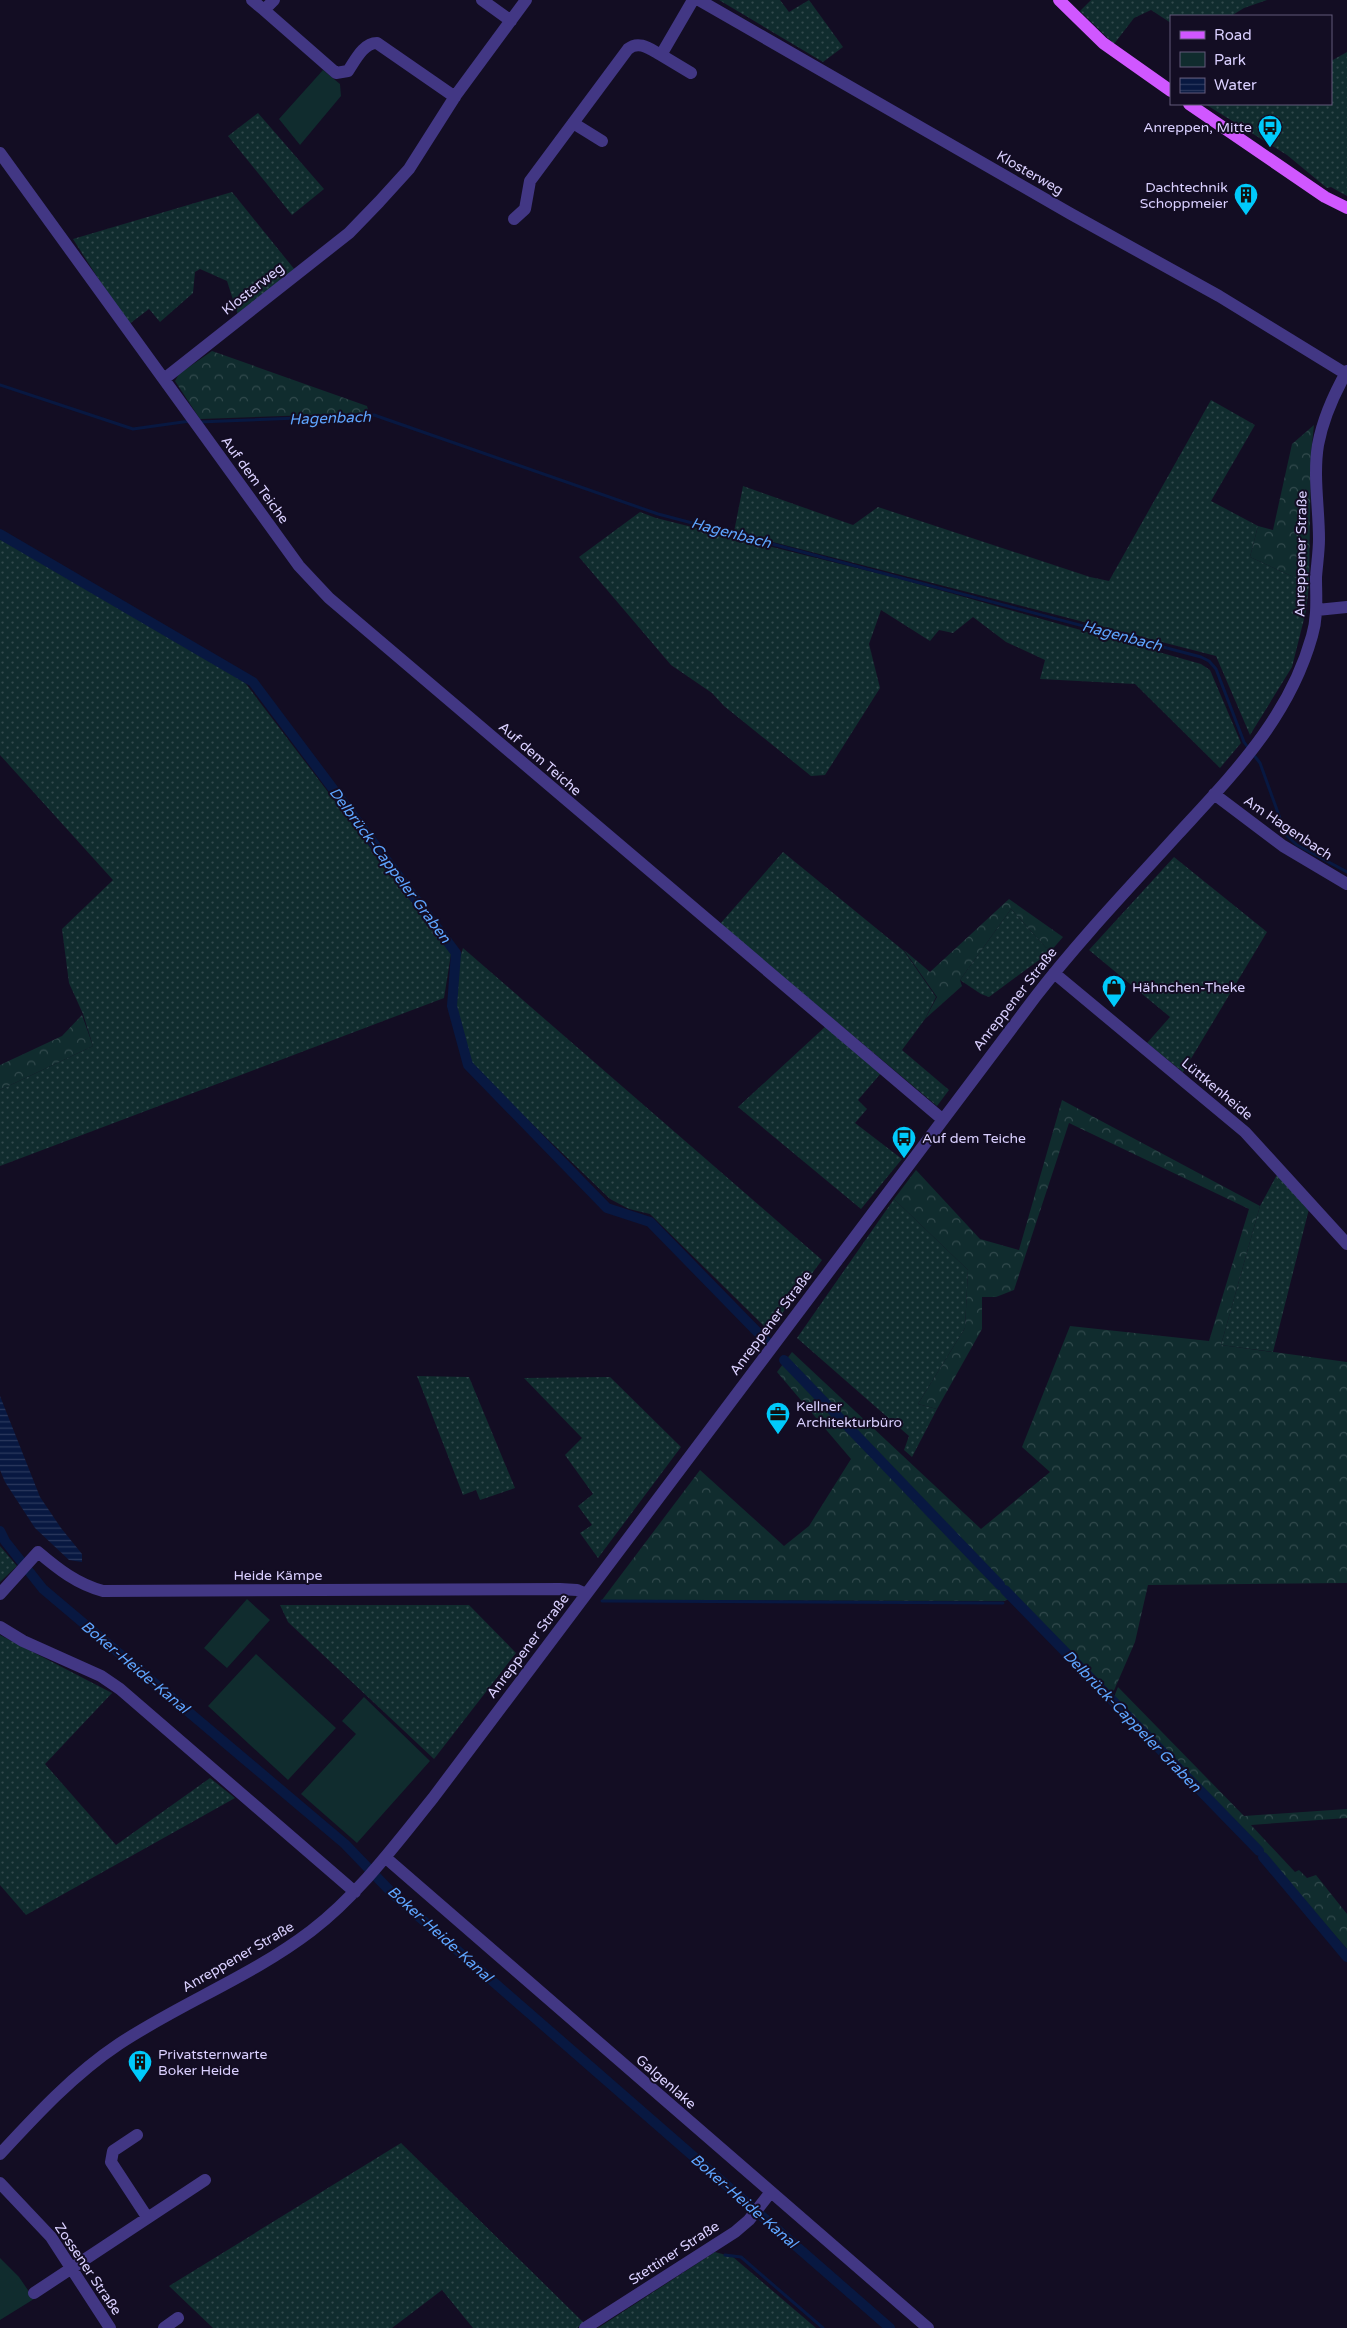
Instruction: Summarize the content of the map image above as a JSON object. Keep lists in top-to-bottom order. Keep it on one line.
{"streets":{"street":["Klosterweg","Auf dem Teiche","Anreppener Straße","Am Hagenbach","Lüttkenheide","Heide Kämpe","Galgenlake","Stettiner Straße","Zossener Straße"]},"crossings":[["Klosterweg","Auf dem Teiche"],["Klosterweg","Anreppener Straße"],["Auf dem Teiche","Anreppener Straße"],["Anreppener Straße","Am Hagenbach"],["Anreppener Straße","Lüttkenheide"],["Anreppener Straße","Heide Kämpe"],["Anreppener Straße","Galgenlake"],["Galgenlake","Stettiner Straße"]],"water":["Hagenbach","Delbrück-Cappeler Graben","Boker-Heide-Kanal"],"places":{"bus stop":["Anreppen, Mitte","Auf dem Teiche"],"building":["Dachtechnik Schoppmeier","Privatsternwarte Boker Heide"],"shop":["Hähnchen-Theke"],"office":["Kellner Architekturbüro"]},"legend":["Road","Park","Water"]}
